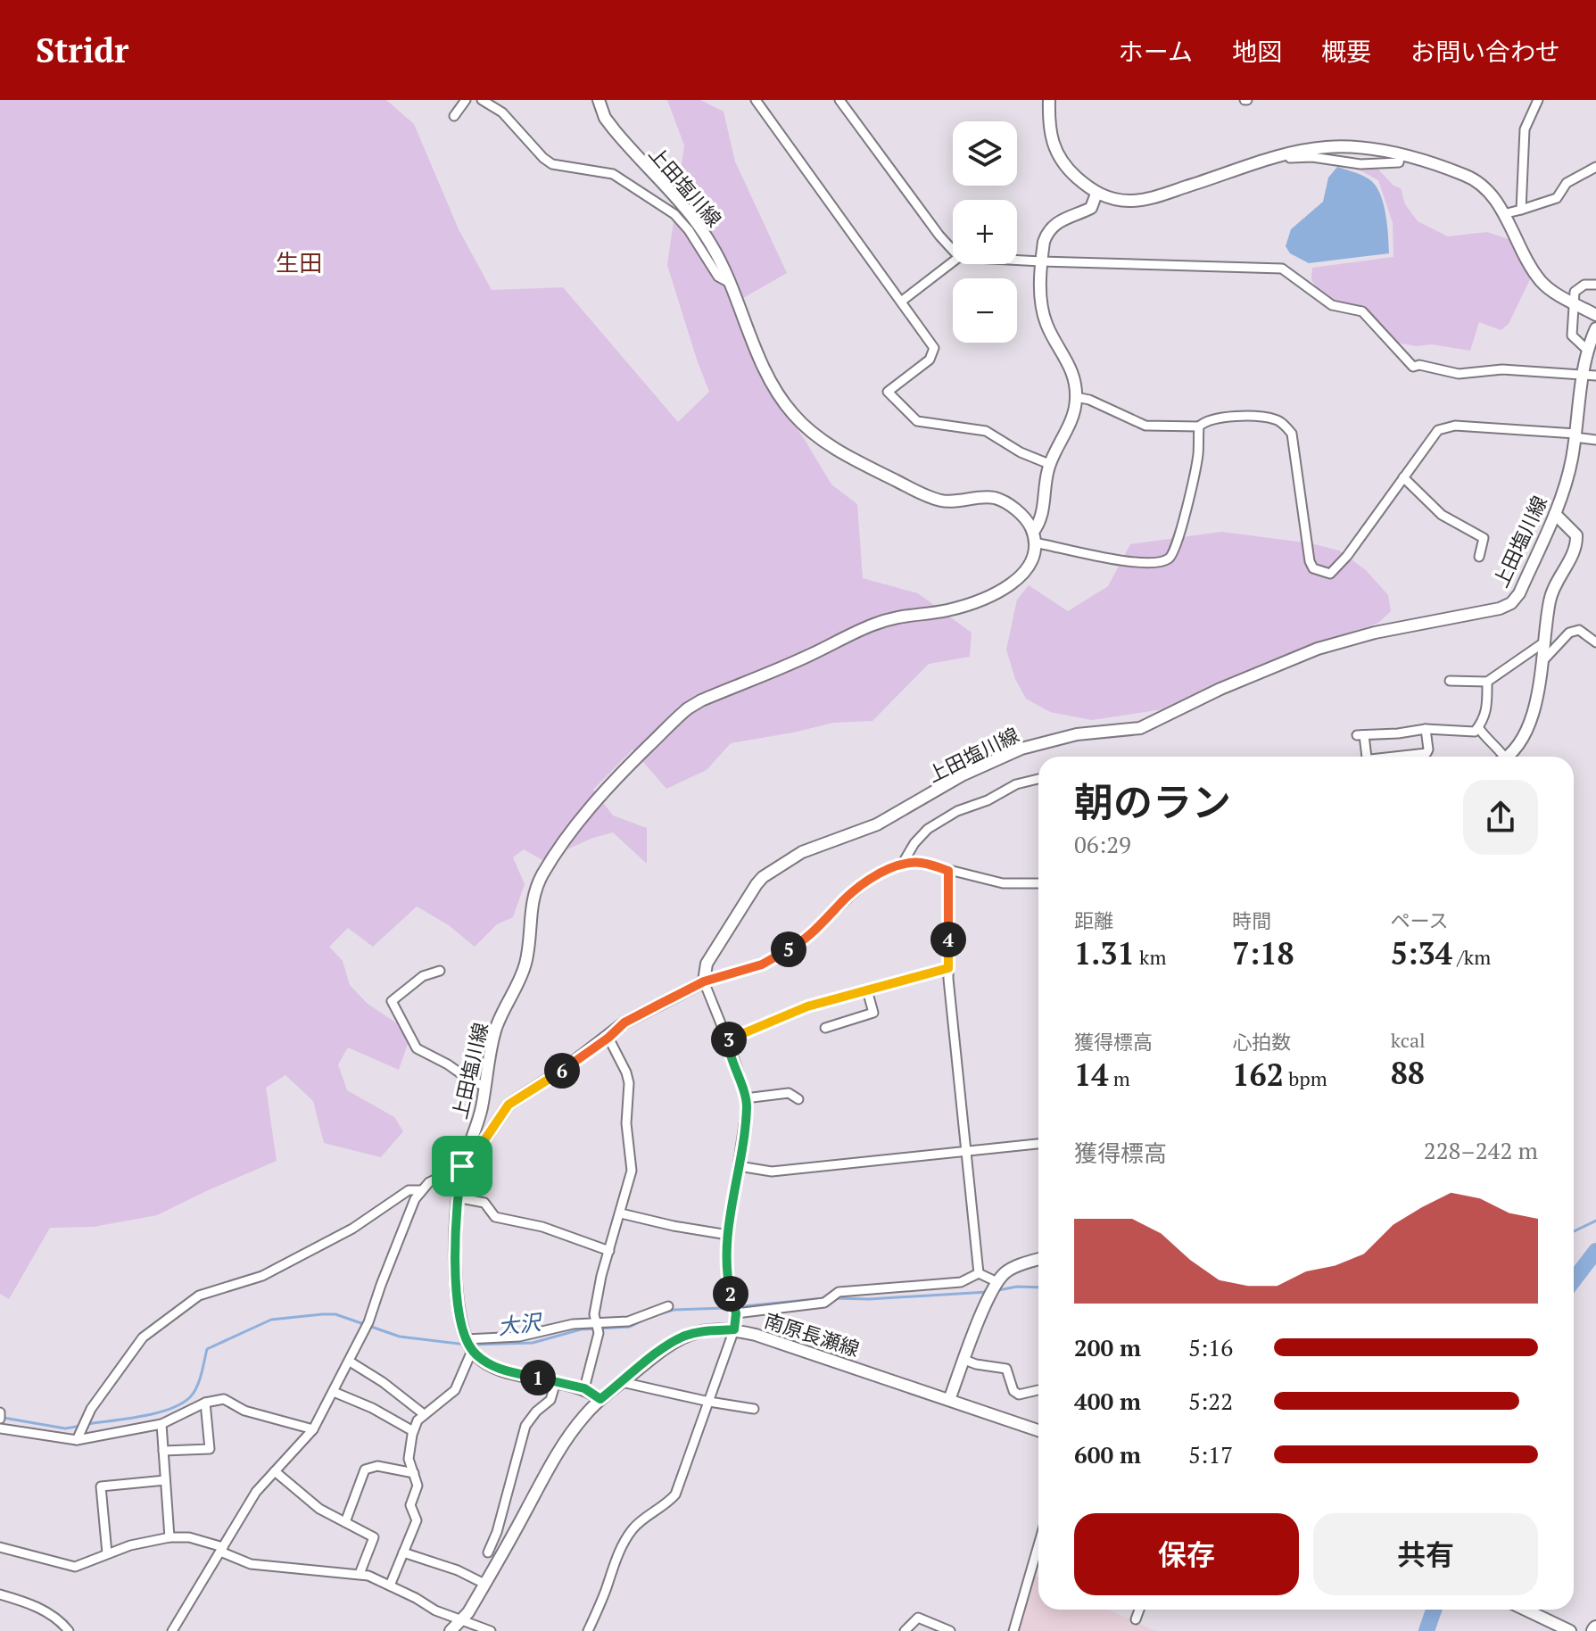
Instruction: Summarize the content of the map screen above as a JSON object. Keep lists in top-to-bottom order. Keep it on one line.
{"streets":{"main road":["上田塩川線","南原長瀬線"]},"districts":["生田"],"water":["大沢"],"page":{"header":"Stridr","nav":["ホーム","地図","概要","お問い合わせ"],"map_buttons":["+","−"],"heading":["朝のラン","06:29"],"stats":[["距離","1.31 km"],["時間","7:18"],["ペース","5:34 /km"],["獲得標高","14 m"],["心拍数","162 bpm"],["kcal","88"]],"pins":["4","5","3","6","2","1"],"chart":["獲得標高","228–242 m"],"list":[{"name":"200 m","note":"5:16"},{"name":"400 m","note":"5:22"},{"name":"600 m","note":"5:17"}],"buttons":["保存","共有"]}}
